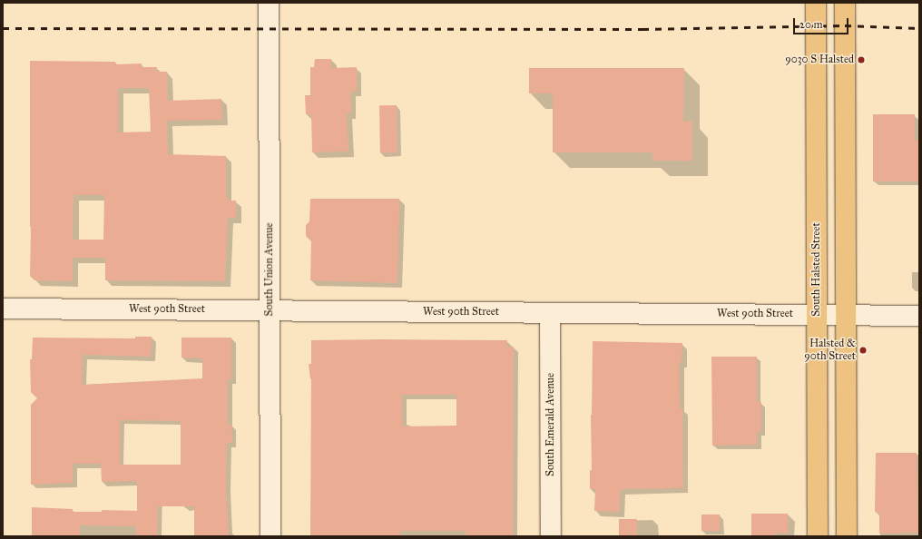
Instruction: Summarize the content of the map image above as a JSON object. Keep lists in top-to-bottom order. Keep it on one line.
{"streets":{"main road":["South Halsted Street"],"street":["South Union Avenue","West 90th Street","South Emerald Avenue"]},"crossings":[["South Union Avenue","West 90th Street"],["South Halsted Street","West 90th Street"],["West 90th Street","South Emerald Avenue"]],"places":["9030 S Halsted","Halsted & 90th Street"],"scale_bar":"20 m"}
